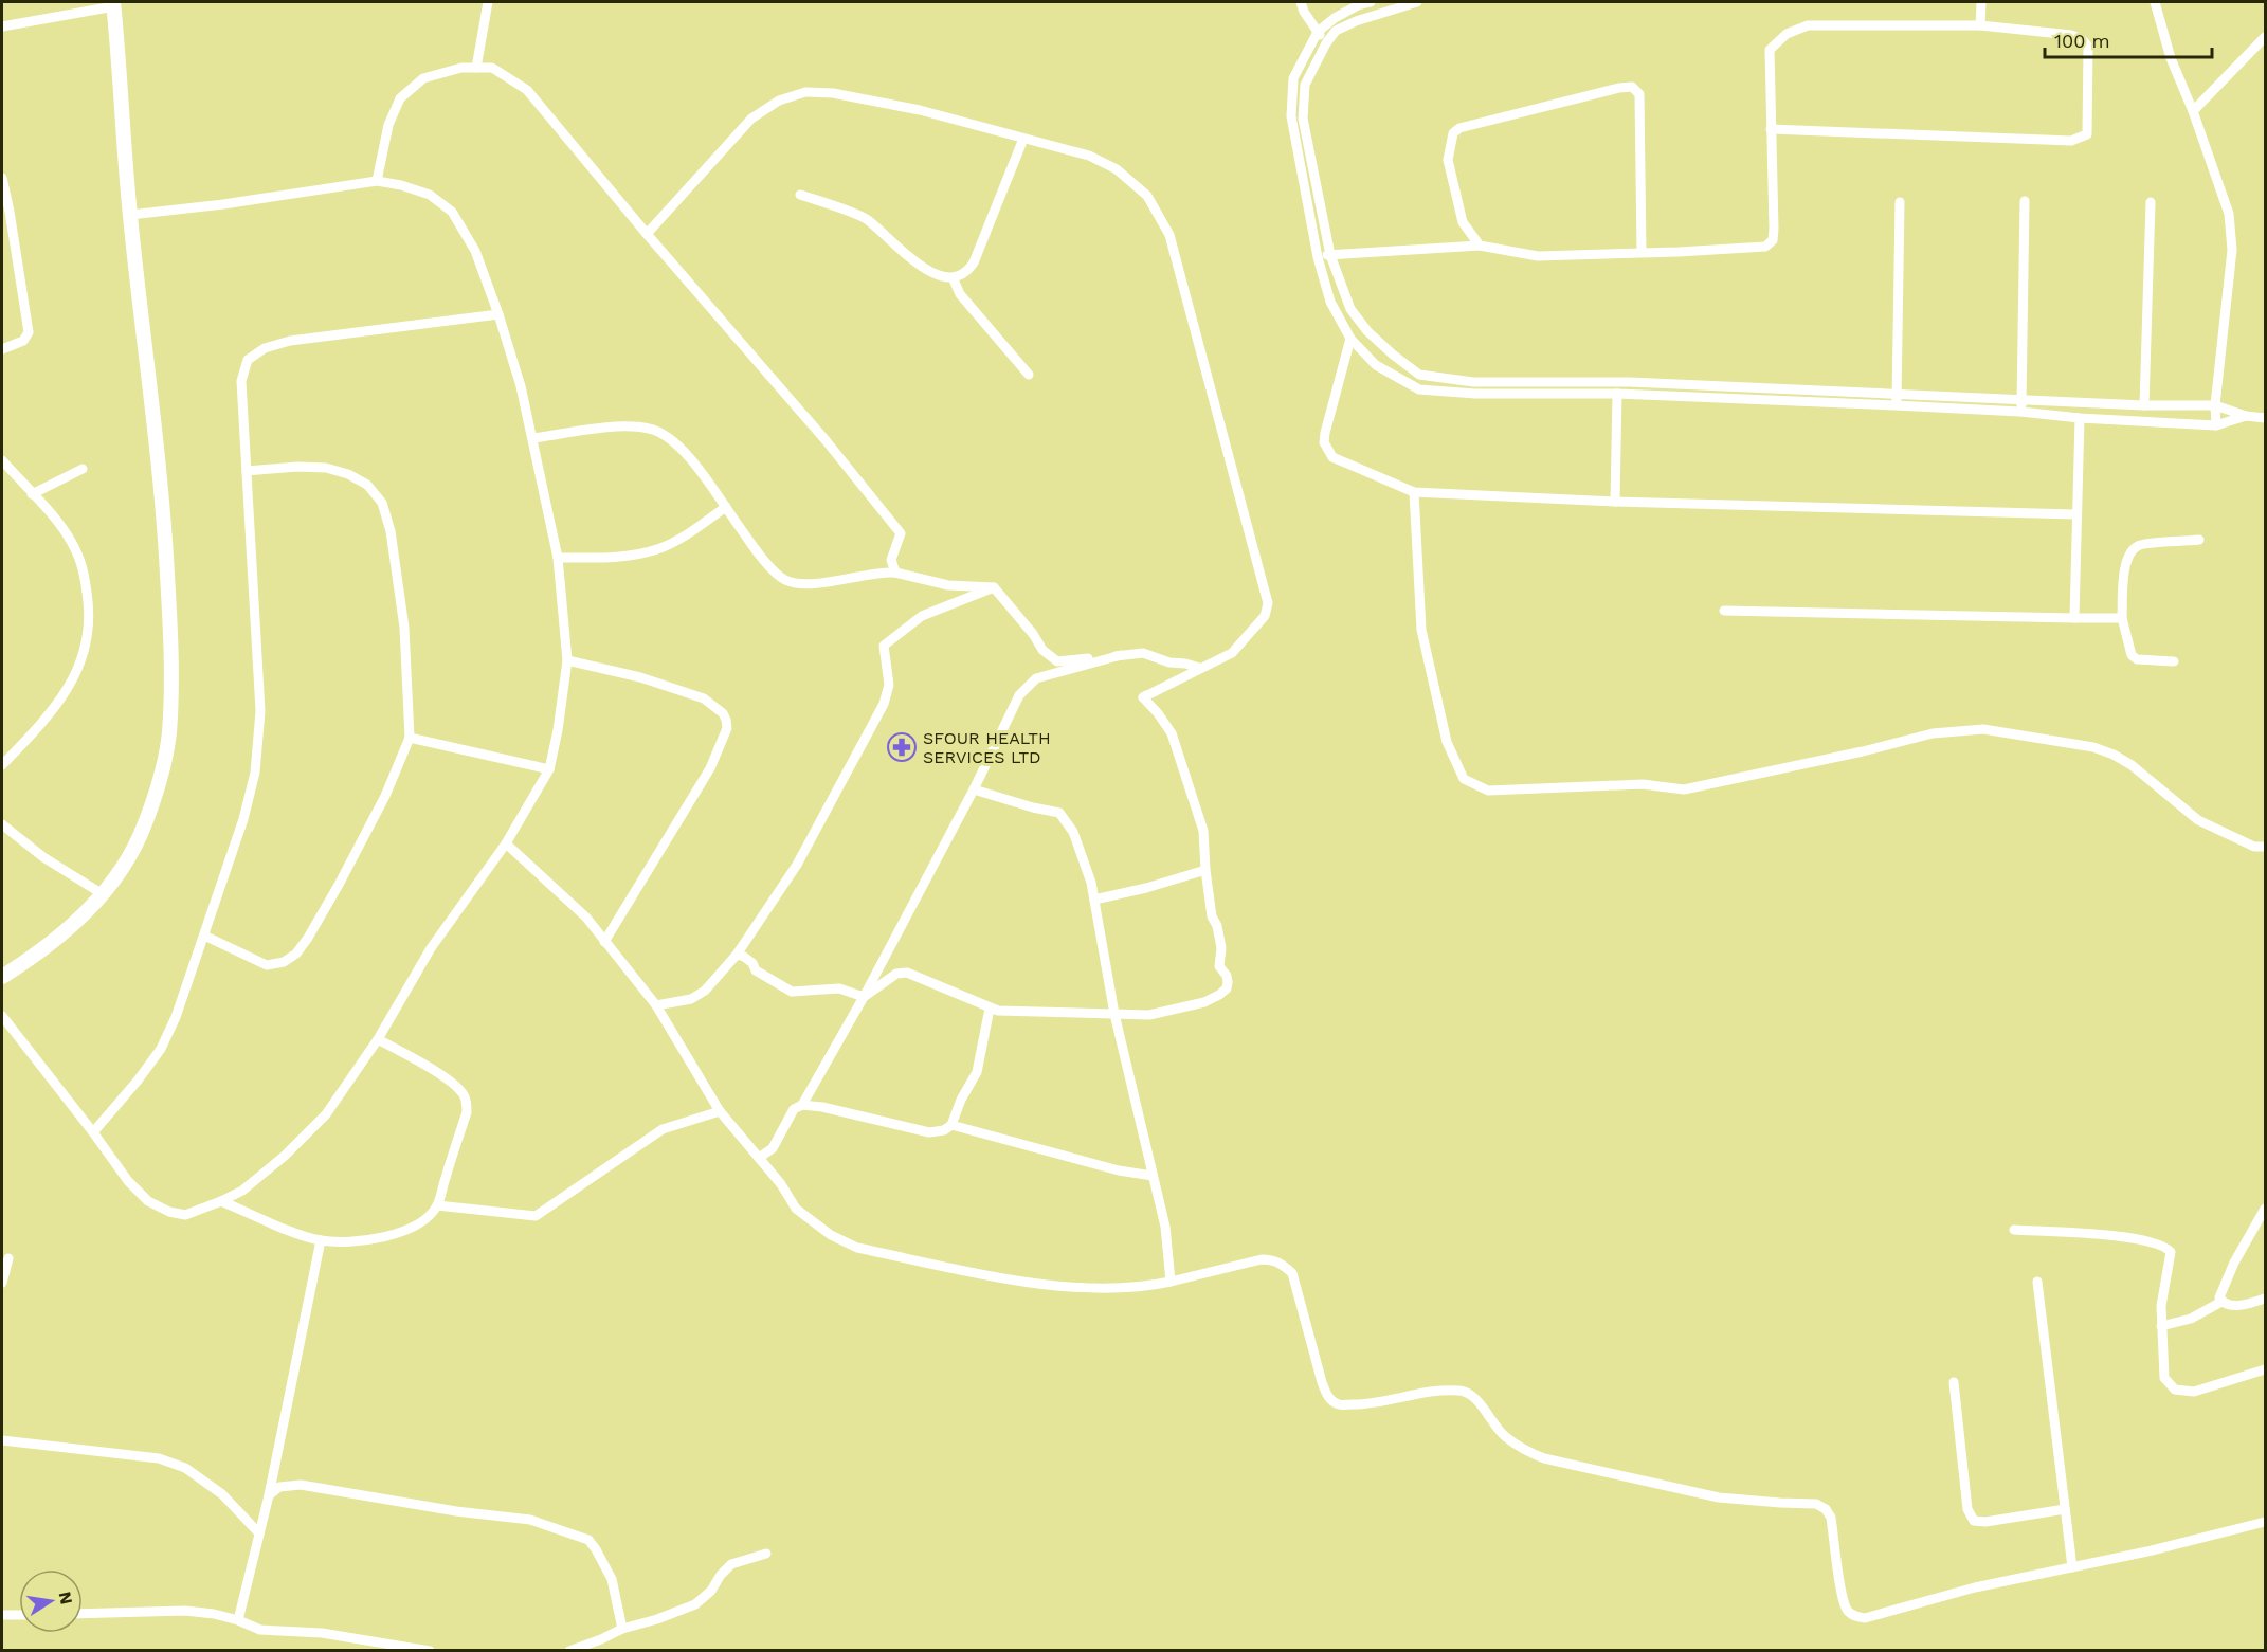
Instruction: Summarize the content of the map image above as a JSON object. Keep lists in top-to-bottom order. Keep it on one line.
{"places":{"pharmacy":["SFOUR HEALTH SERVICES LTD"]},"scale_bar":"100 m","north":"right"}
